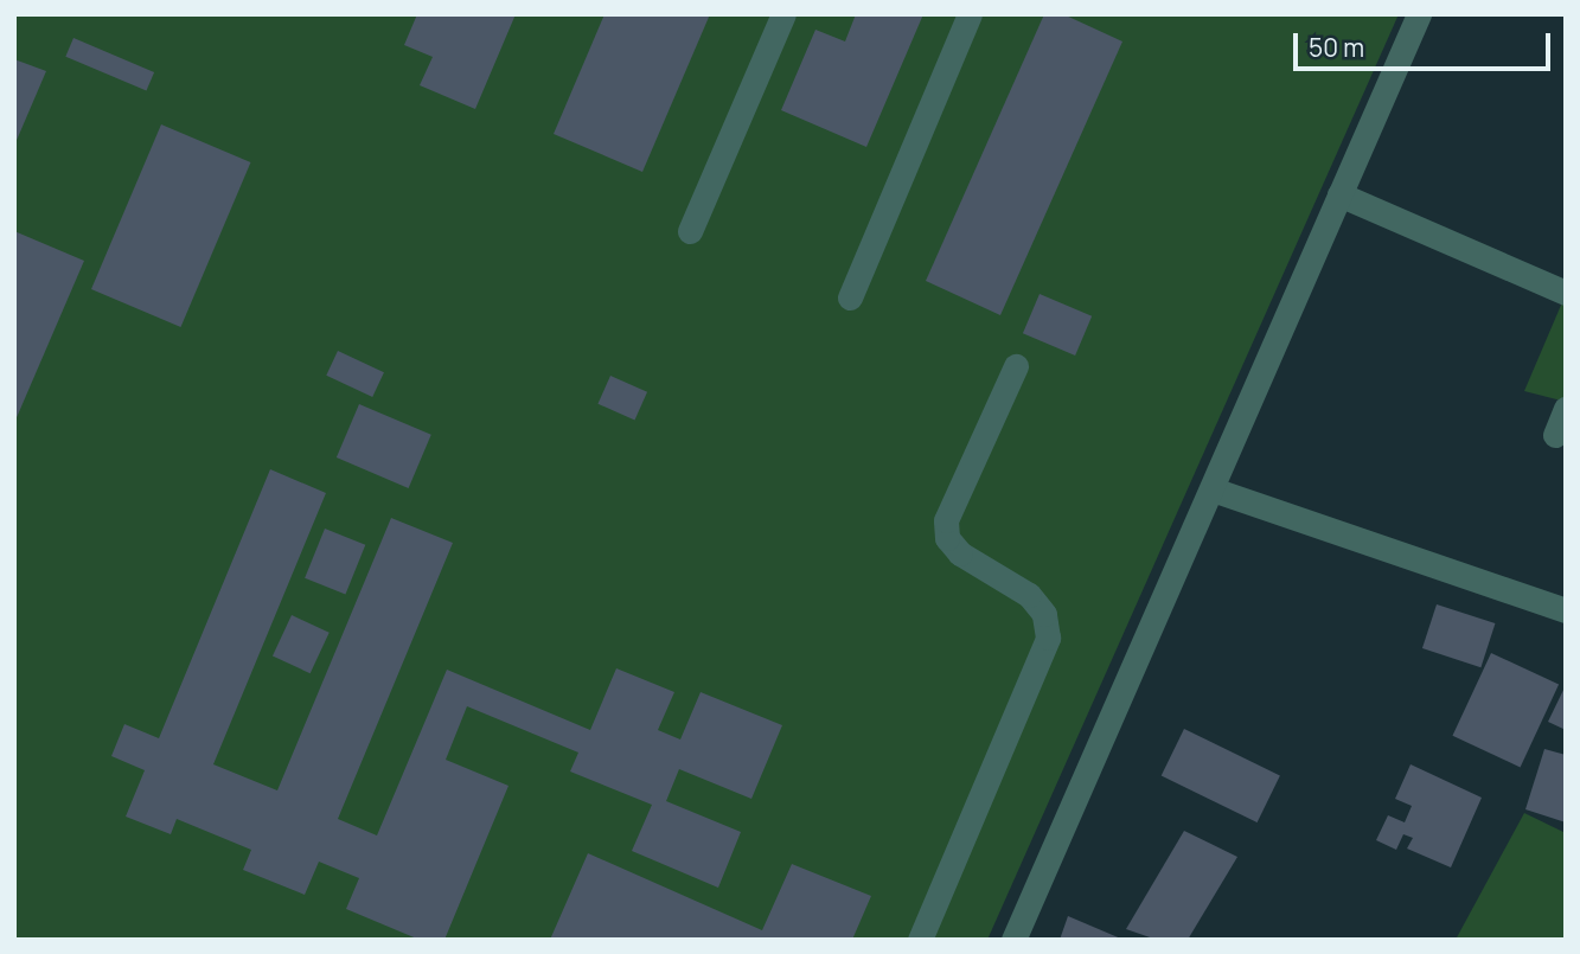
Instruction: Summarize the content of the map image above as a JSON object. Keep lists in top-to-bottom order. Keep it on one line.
{"scale_bar":"50 m"}
